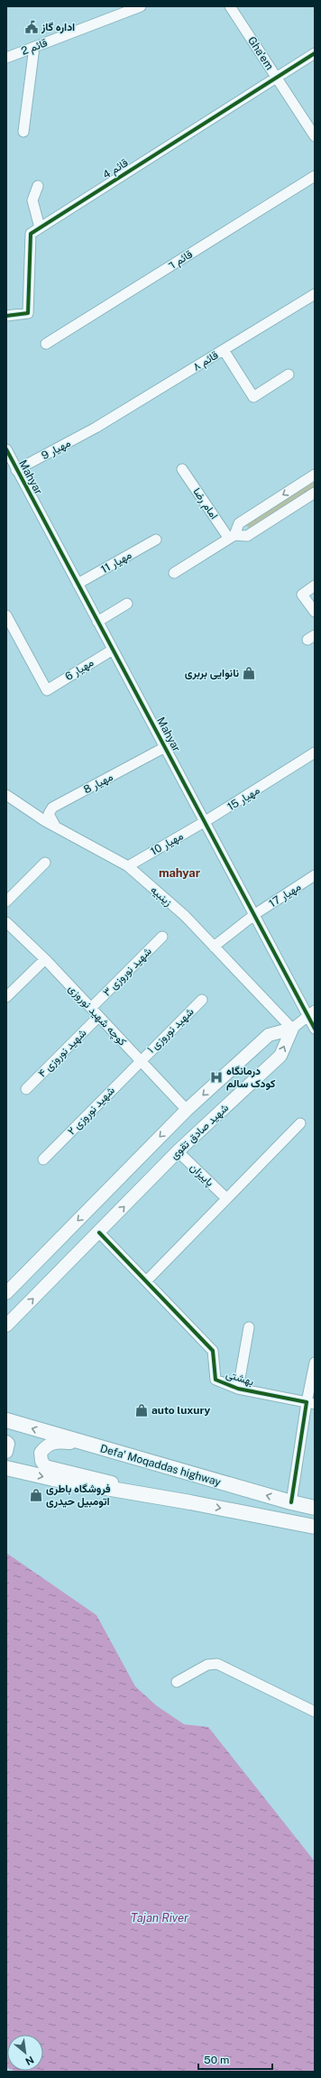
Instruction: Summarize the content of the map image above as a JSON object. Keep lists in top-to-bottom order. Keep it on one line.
{"streets":{"highway":["Defa' Moqaddas highway"],"main road":["شهید صادق تقوی"],"street":["قائم 2","Gha'em","قائم 4","قائم ٦","قائم ٨","مهیار 9","Mahyar","امام رضا","مهیار 11","مهیار 6","مهیار 8","مهیار 15","مهیار 10","مهیار 17","زینبیه","شهید نوروزی ۳","کوچه شهید نوروزی","شهید نوروزی ۱","شهید نوروزی ۴","شهید نوروزی ۲","پاییزان","بهشتی"]},"crossings":[["Gha'em","قائم 4"],["قائم ٨","مهیار 9"],["مهیار 9","Mahyar"],["Mahyar","مهیار 11"],["Mahyar","مهیار 6"],["Mahyar","مهیار 8"],["Mahyar","مهیار 15"],["Mahyar","مهیار 10"],["Mahyar","مهیار 17"],["مهیار 8","زینبیه"],["مهیار 15","مهیار 10"],["مهیار 10","زینبیه"],["مهیار 17","زینبیه"],["زینبیه","شهید صادق تقوی"],["شهید نوروزی ۳","کوچه شهید نوروزی"],["کوچه شهید نوروزی","شهید نوروزی ۱"],["کوچه شهید نوروزی","شهید نوروزی ۴"],["کوچه شهید نوروزی","شهید نوروزی ۲"],["کوچه شهید نوروزی","شهید صادق تقوی"],["شهید نوروزی ۱","شهید نوروزی ۲"],["شهید صادق تقوی","پاییزان"],["شهید صادق تقوی","بهشتی"]],"districts":["mahyar"],"water":["Tajan River"],"places":{"public building":["اداره گاز"],"shop":["نانوایی بربری","auto luxury","فروشگاه باطری اتومبیل حیدری"],"hospital":["درمانگاه کودک سالم"]},"scale_bar":"50 m","north":"bottom right"}
